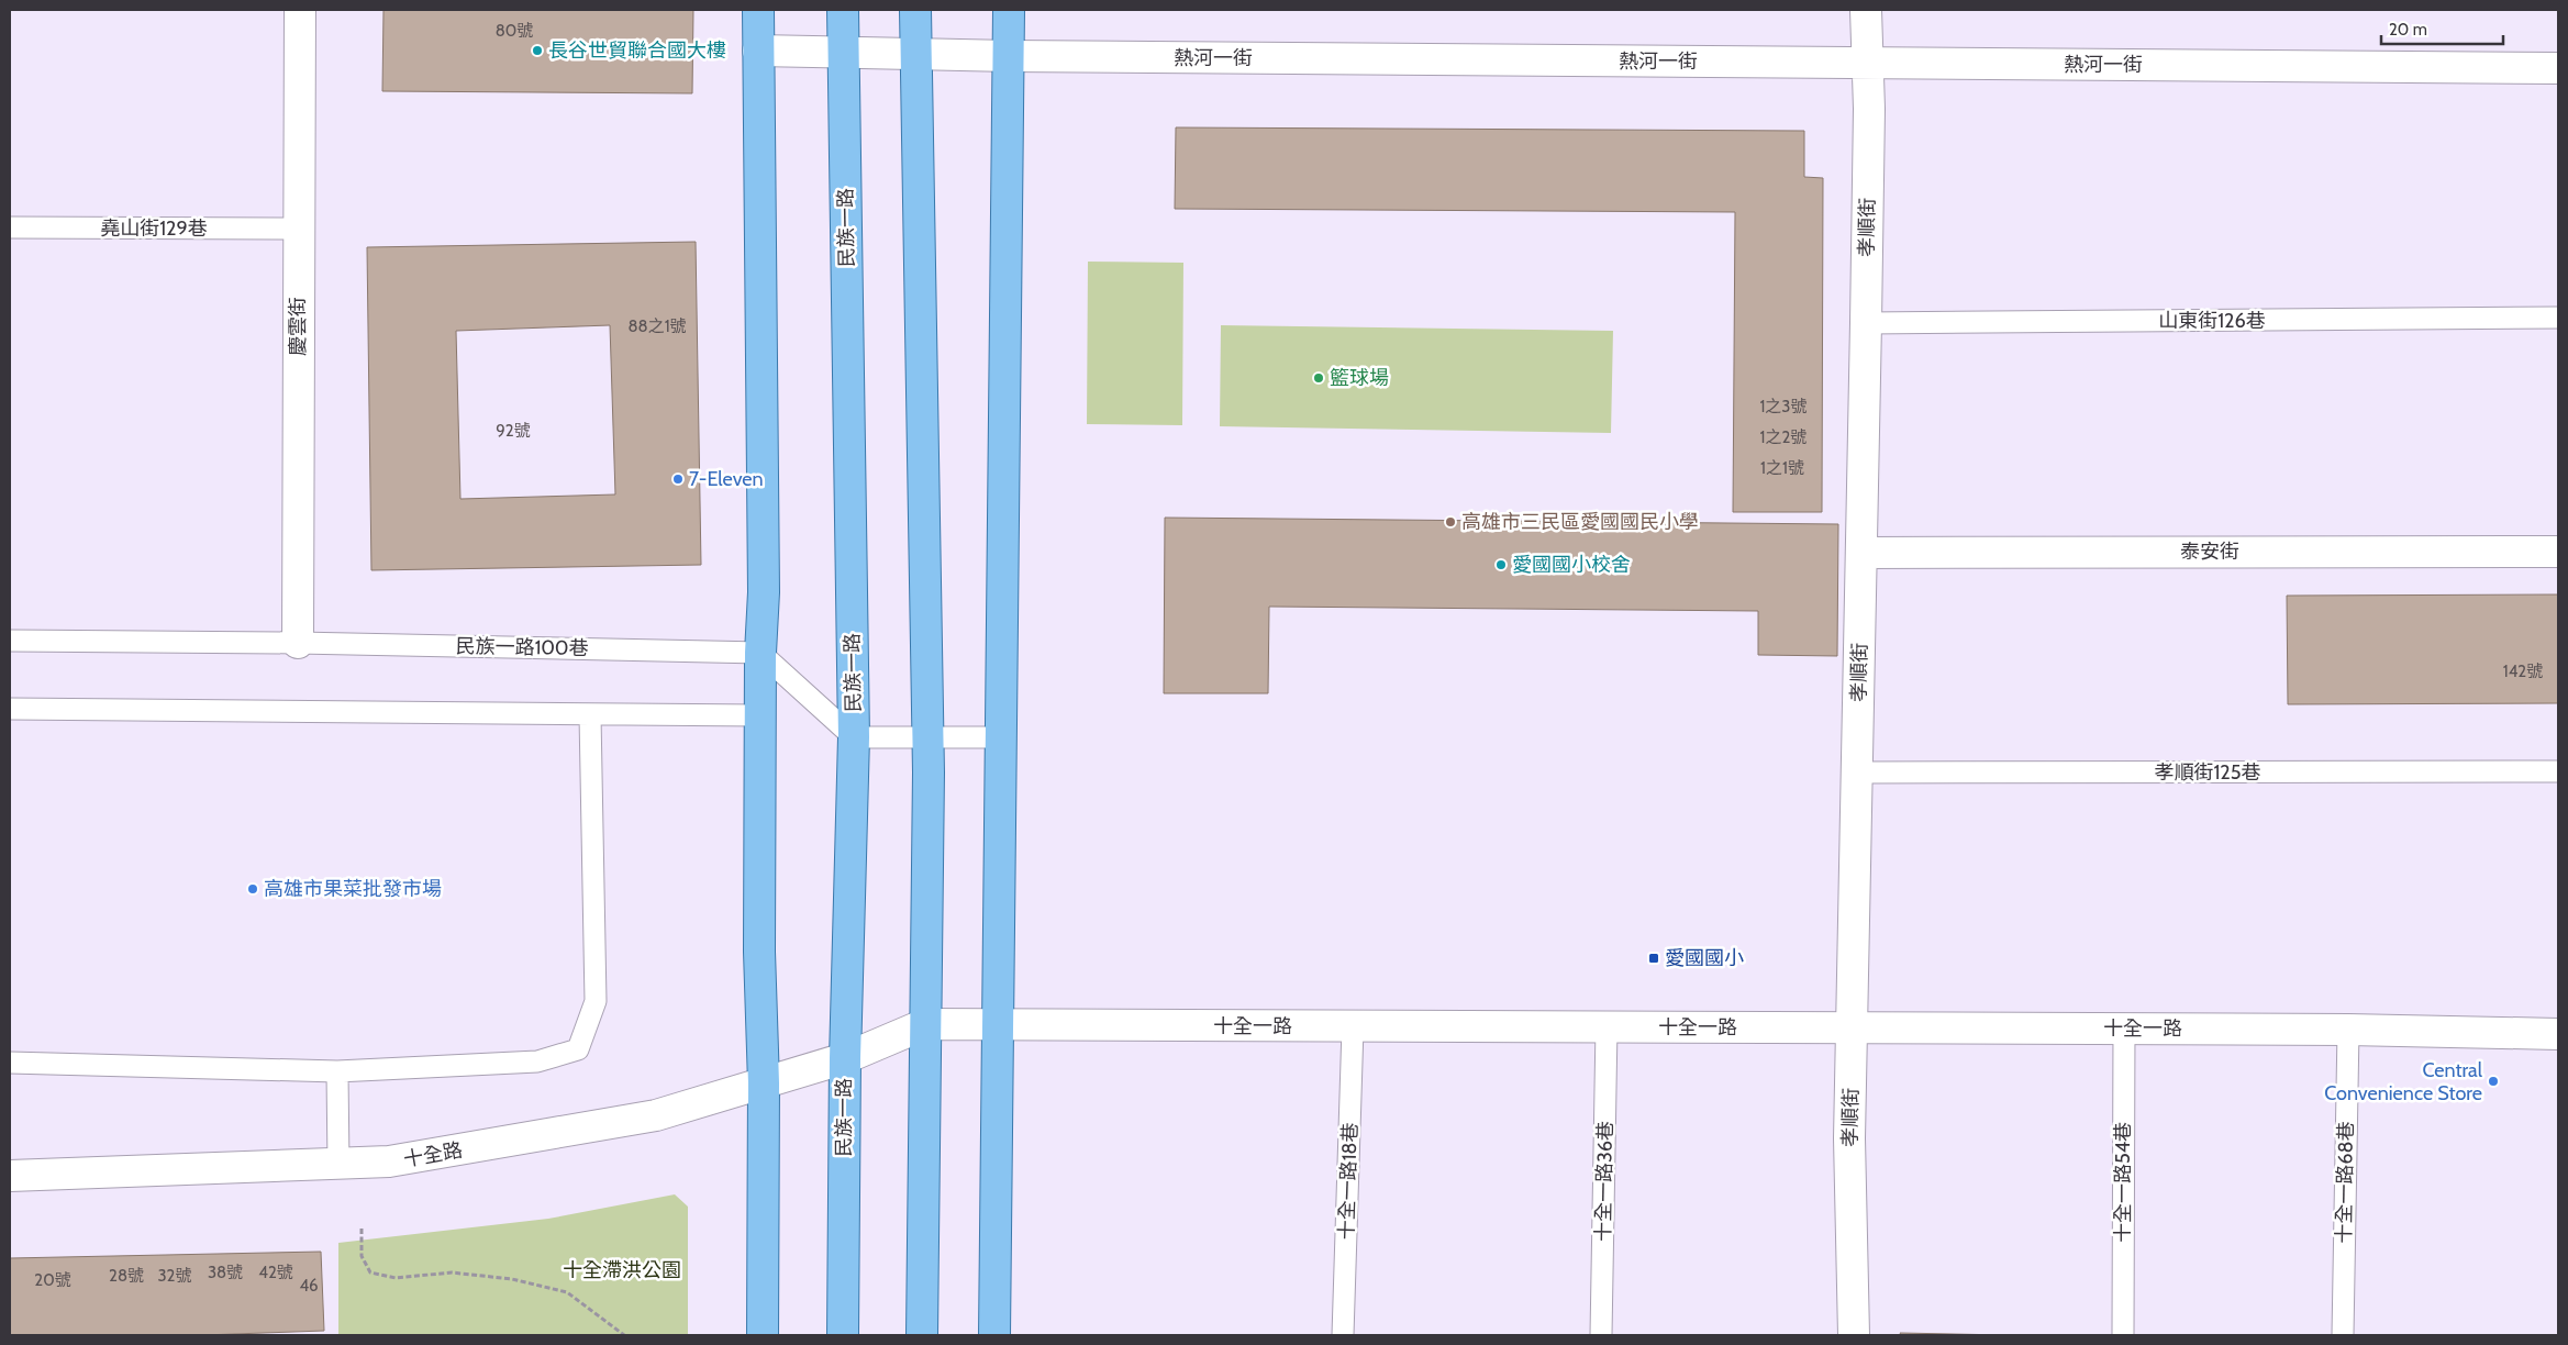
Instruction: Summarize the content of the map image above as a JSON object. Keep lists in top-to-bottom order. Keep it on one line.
{"streets":{"main road":["民族一路"],"street":["熱河一街","孝順街","慶雲街","泰安街","十全一路","十全路"],"lane":["堯山街129巷","山東街126巷","民族一路100巷","孝順街125巷","十全一路18巷","十全一路36巷","十全一路54巷","十全一路68巷"]},"crossings":[["熱河一街","民族一路"],["熱河一街","孝順街"],["民族一路","十全一路"],["民族一路","十全路"],["孝順街","山東街126巷"],["孝順街","泰安街"],["孝順街","孝順街125巷"],["孝順街","十全一路"],["堯山街129巷","慶雲街"],["慶雲街","民族一路100巷"],["十全一路","十全路"],["十全一路","十全一路18巷"],["十全一路","十全一路36巷"],["十全一路","十全一路54巷"],["十全一路","十全一路68巷"]],"parks":["十全滯洪公園"],"places":{"other":["長谷世貿聯合國大樓","籃球場","7-Eleven","高雄市三民區愛國國民小學","愛國國小校舍","高雄市果菜批發市場","Central Convenience Store"],"transit":["愛國國小"]},"house_numbers":["80號","88之1號","1之3號","92號","1之2號","1之1號","142號","38號","42號","28號","32號","20號","46"],"scale_bar":"20 m"}
